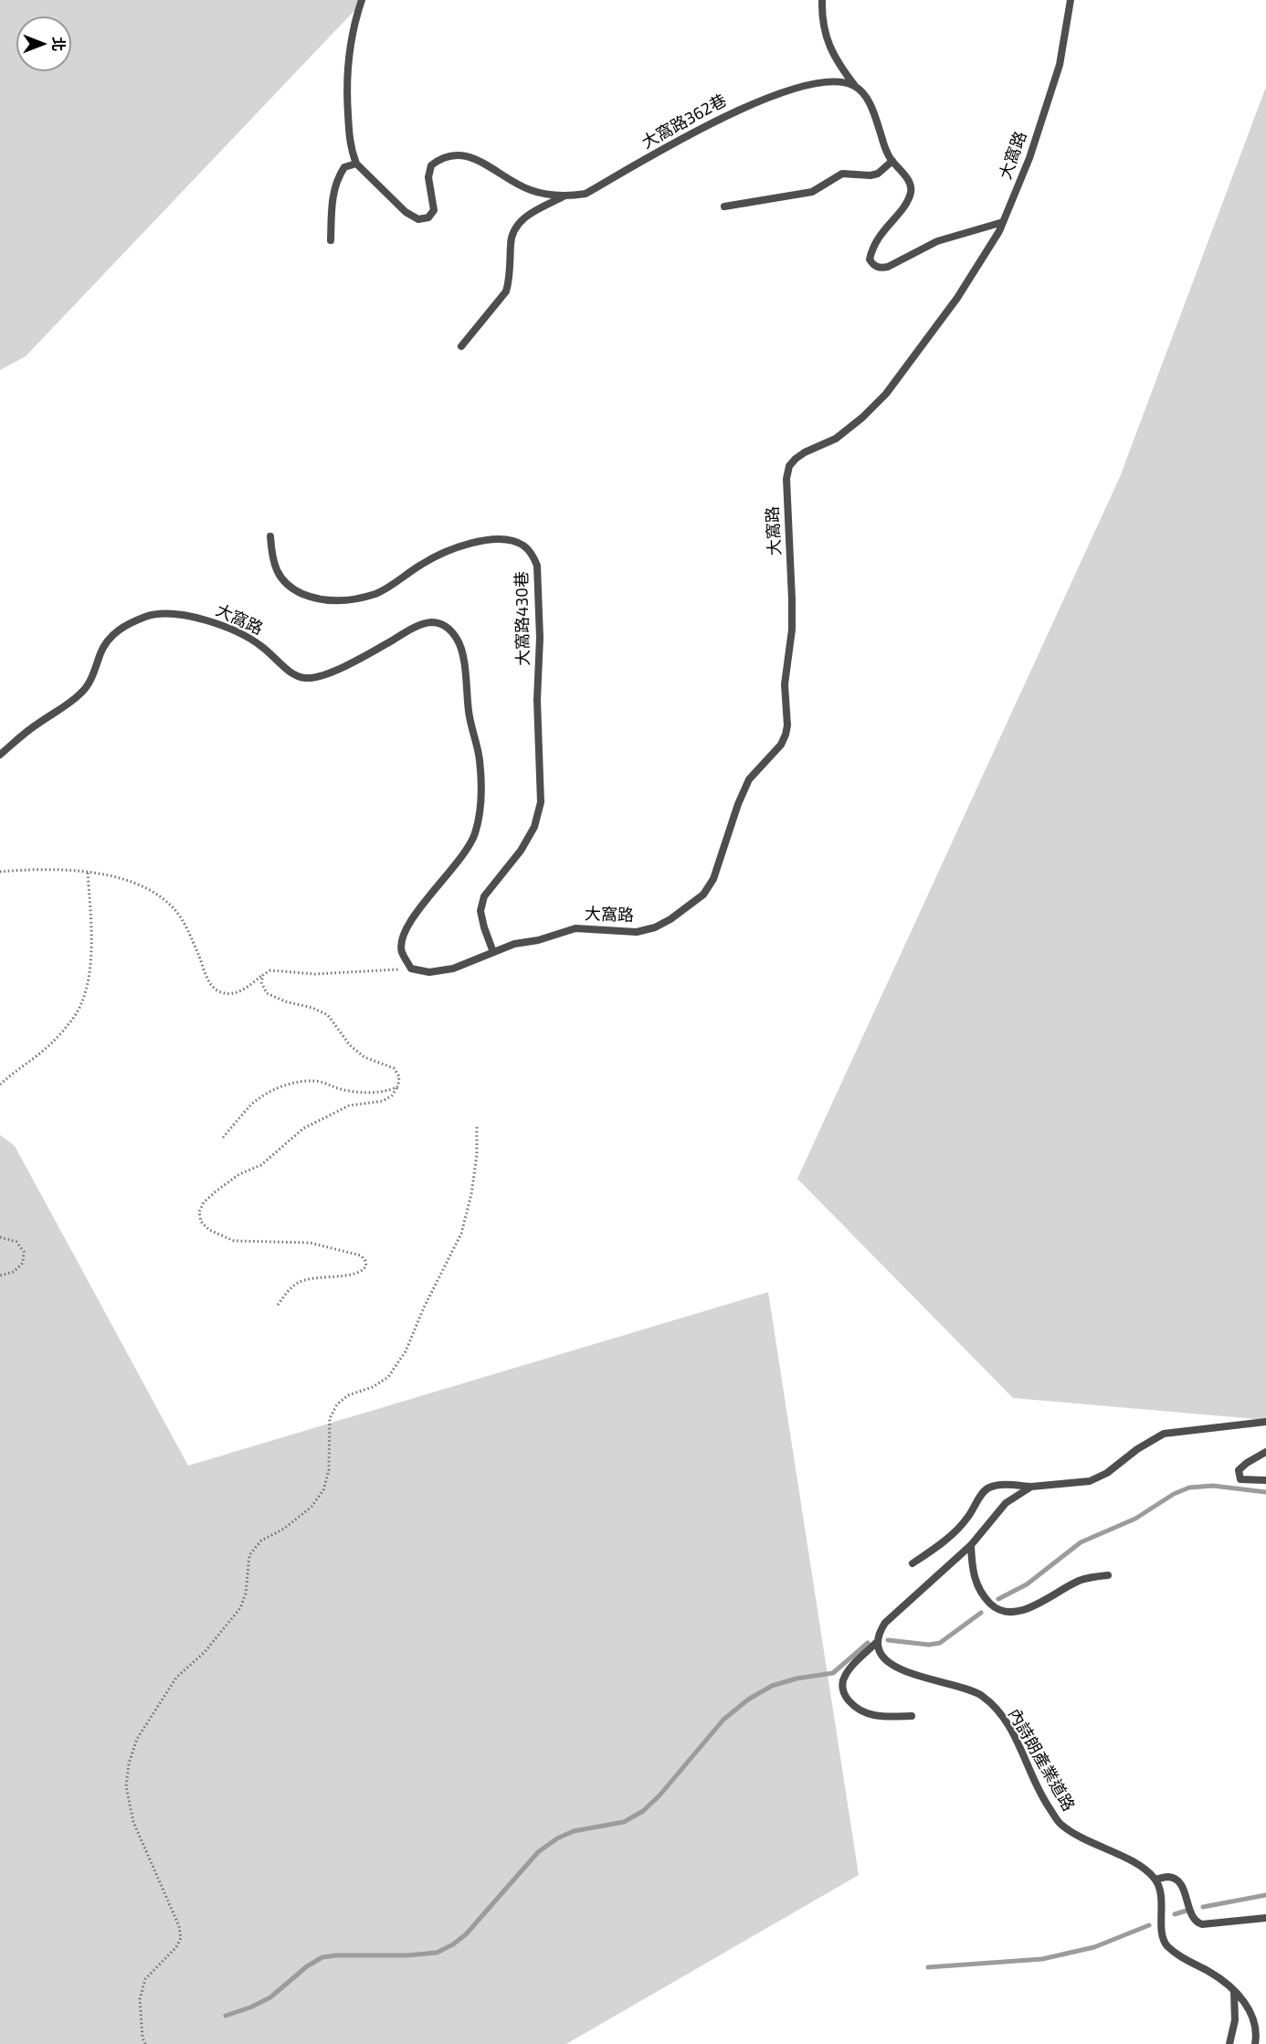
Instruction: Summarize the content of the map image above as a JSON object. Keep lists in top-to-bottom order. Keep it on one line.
{"streets":{"lane":["大窩路362巷","大窩路","大窩路430巷","內詩朗產業道路"]},"crossings":[["大窩路","大窩路430巷"]],"north":"right"}
